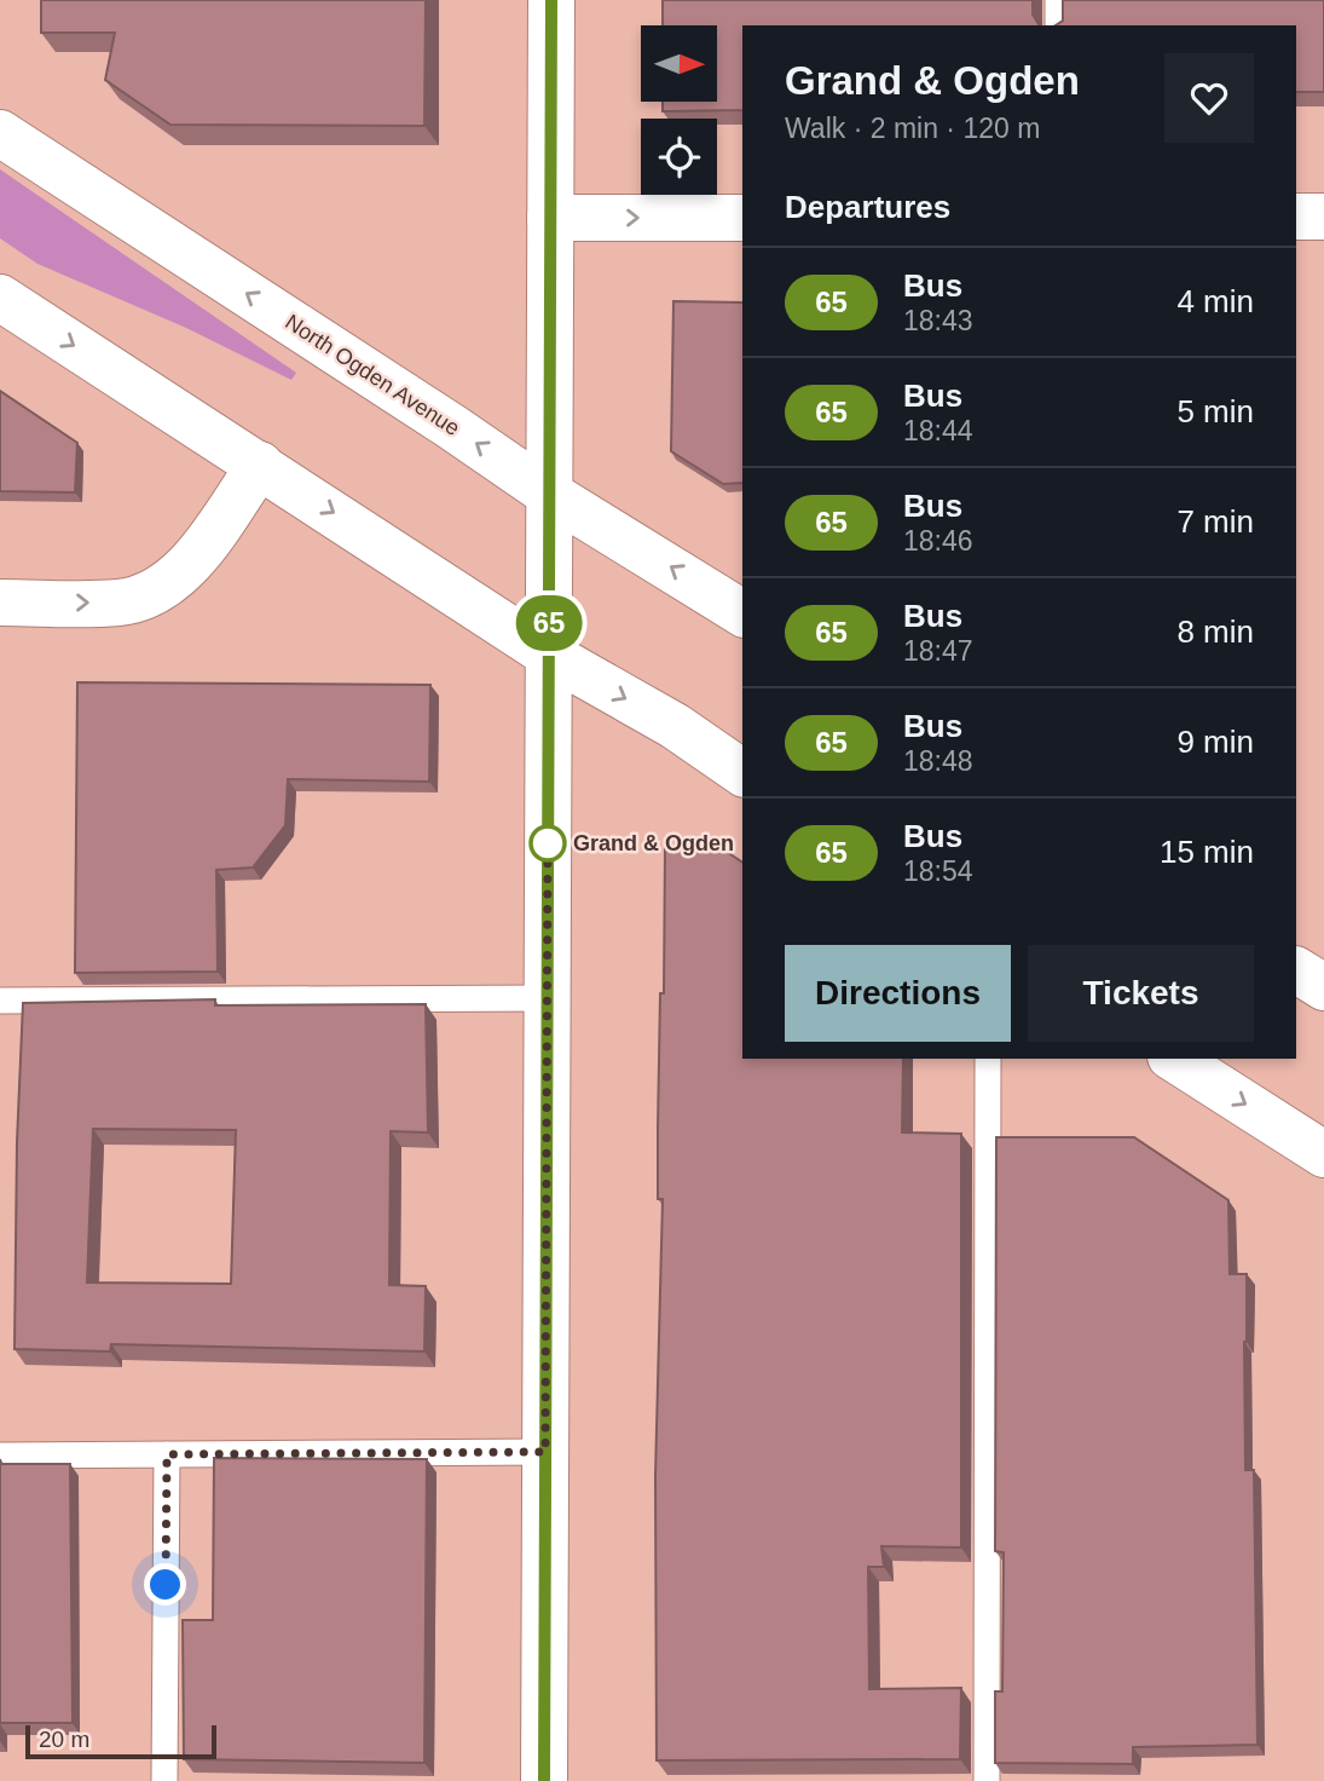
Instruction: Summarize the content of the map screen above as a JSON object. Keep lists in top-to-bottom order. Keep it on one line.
{"streets":{"main road":["North Ogden Avenue"]},"places":["Grand & Ogden"],"lines":["bus line 65"],"scale_bar":"20 m","north":"right","page":{"on_map":"65","heading":[["Grand & Ogden","Walk · 2 min · 120 m"],"Departures"],"list":[{"mark":"65","name":"Bus","note":"18:43","value":"4 min"},{"mark":"65","name":"Bus","note":"18:44","value":"5 min"},{"mark":"65","name":"Bus","note":"18:46","value":"7 min"},{"mark":"65","name":"Bus","note":"18:47","value":"8 min"},{"mark":"65","name":"Bus","note":"18:48","value":"9 min"},{"mark":"65","name":"Bus","note":"18:54","value":"15 min"}],"buttons":["Directions","Tickets"],"scale":"20 m"}}
